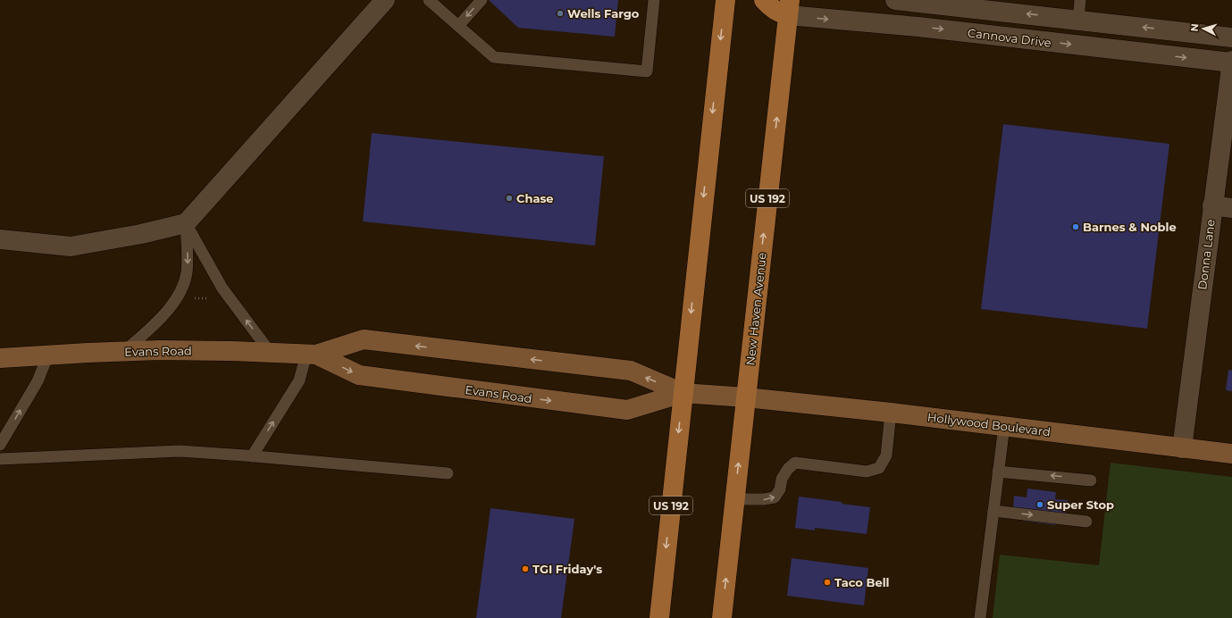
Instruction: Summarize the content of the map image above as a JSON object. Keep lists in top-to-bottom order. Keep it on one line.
{"streets":{"main road":["US 192","New Haven Avenue"],"street":["Cannova Drive","Donna Lane","Evans Road","Hollywood Boulevard"]},"crossings":[["Cannova Drive","Donna Lane"],["Cannova Drive","New Haven Avenue"],["US 192","Evans Road"],["Donna Lane","Hollywood Boulevard"],["New Haven Avenue","Evans Road"],["New Haven Avenue","Hollywood Boulevard"],["Evans Road","Hollywood Boulevard"]],"places":["Wells Fargo","Chase","Barnes & Noble","Super Stop","TGI Friday's","Taco Bell"],"north":"left"}
